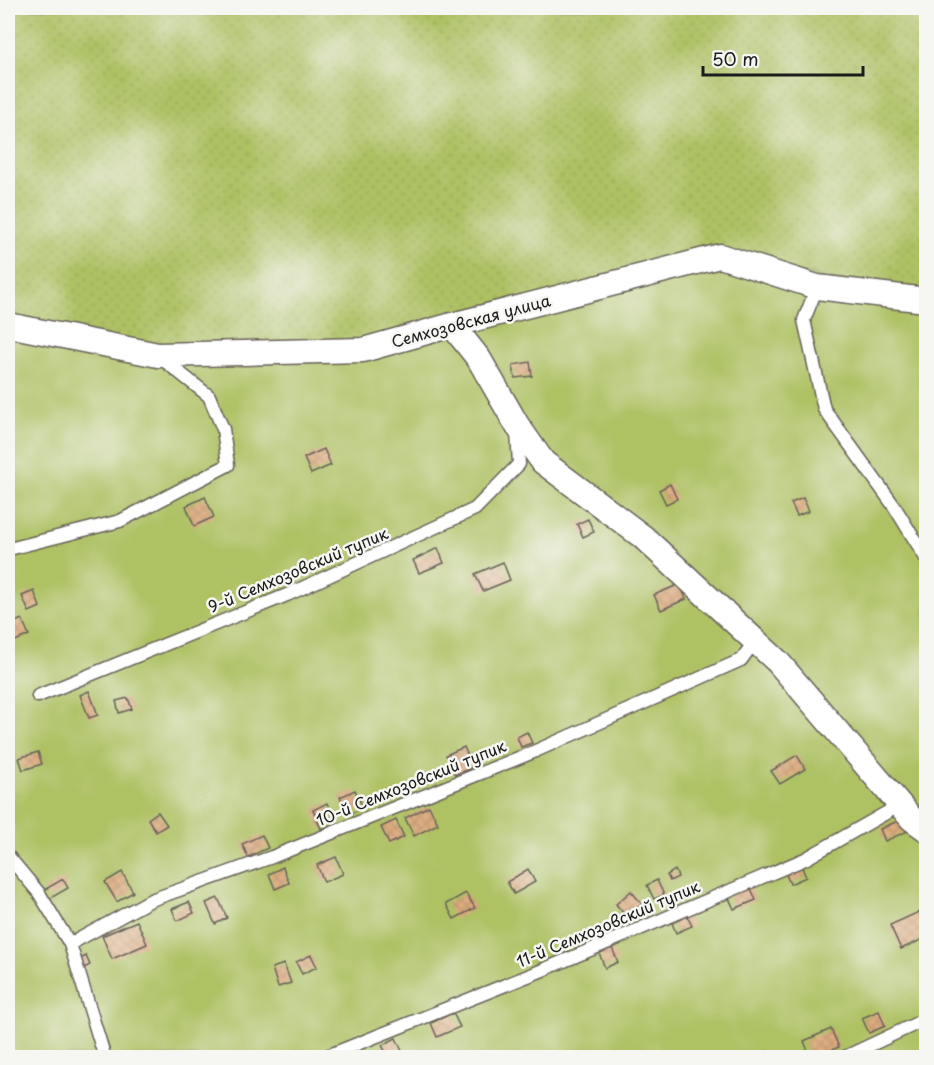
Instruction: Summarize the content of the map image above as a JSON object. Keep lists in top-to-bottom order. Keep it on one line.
{"streets":{"street":["Семхозовская улица"],"lane":["9-й Семхозовский тупик","10-й Семхозовский тупик","11-й Семхозовский тупик"]},"scale_bar":"50 m"}
